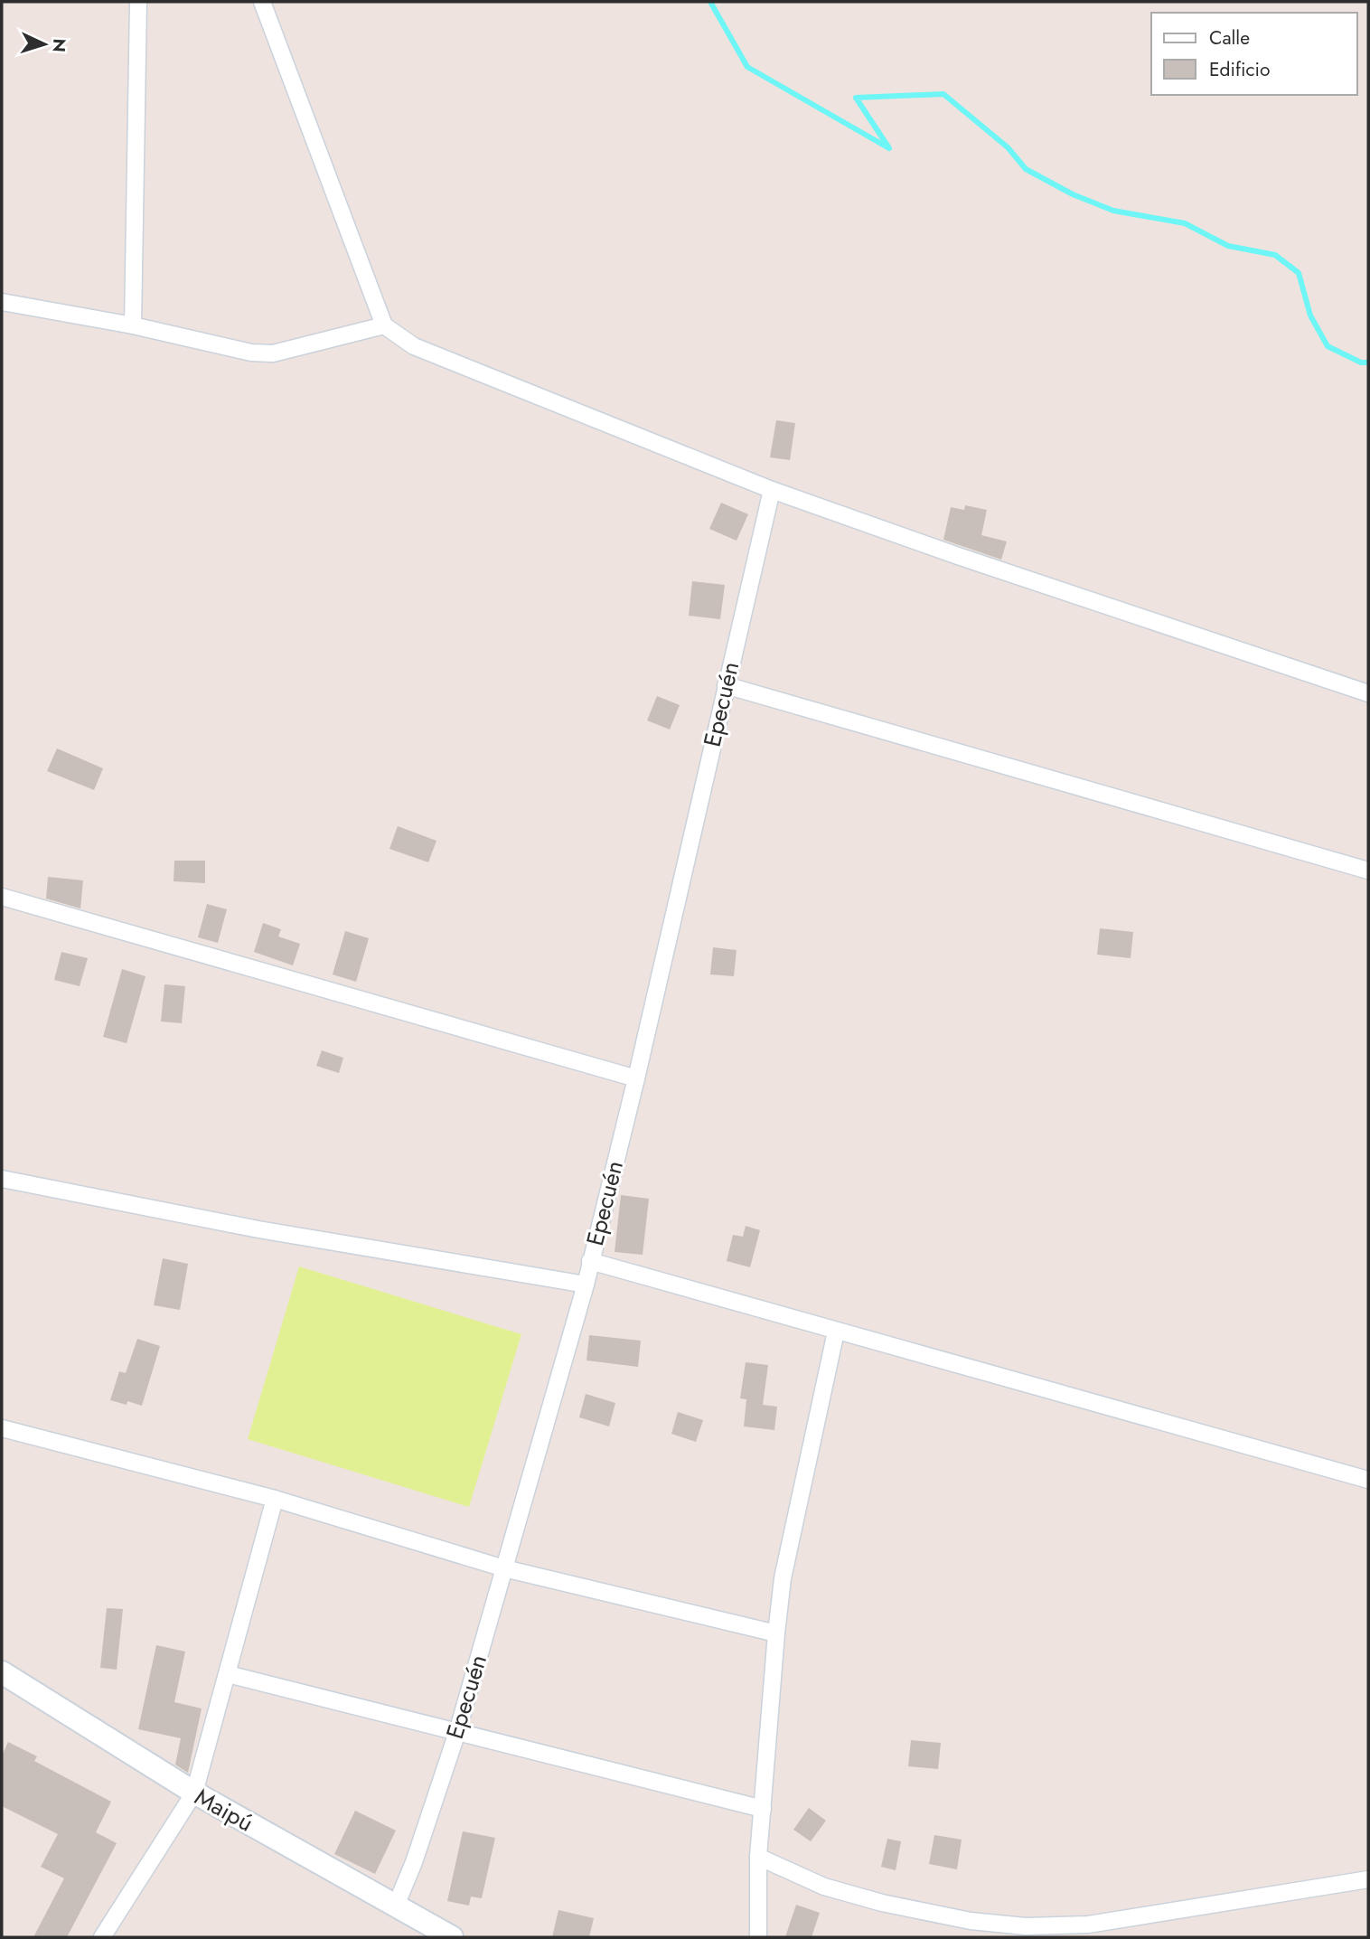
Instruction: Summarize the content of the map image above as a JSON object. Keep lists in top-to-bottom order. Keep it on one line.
{"streets":{"main road":["Maipú"],"street":["Epecuén"]},"crossings":[["Epecuén","Maipú"]],"legend":["Calle","Edificio"],"north":"right"}
